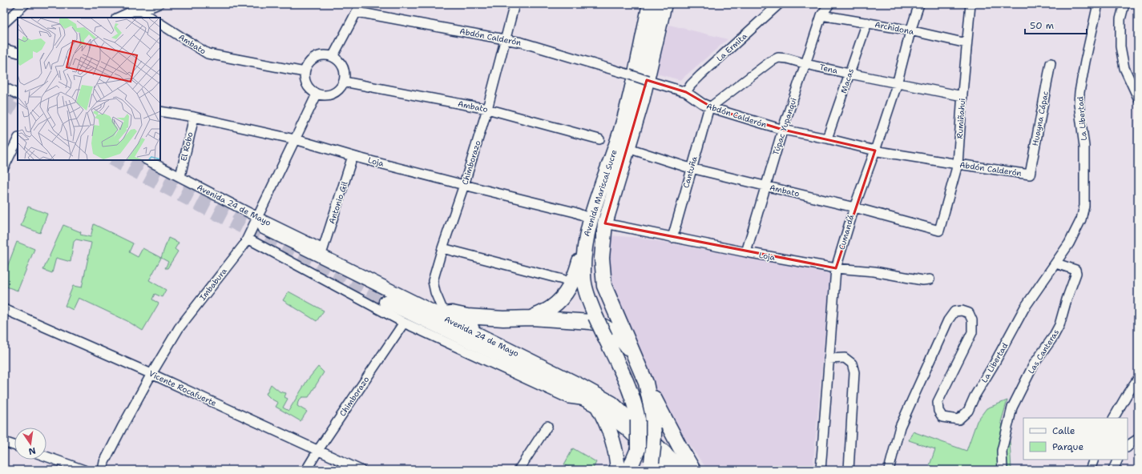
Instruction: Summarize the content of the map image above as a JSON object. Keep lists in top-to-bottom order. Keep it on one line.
{"streets":{"main road":["Avenida Mariscal Sucre","Avenida 24 de Mayo"],"street":["Archidona","Abdón Calderón","Ambato","La Ermita","Tena","Macas","Rumiñahui","Huayna Cápac","La Libertad","Túpac Yupanqui","El Robo","Loja","Chimborazo","Cantuña","Antonio Gil","Cumandá","Imbabura","Las Canteras","Vicente Rocafuerte"]},"crossings":[["Archidona","Macas"],["Archidona","Rumiñahui"],["Archidona","Túpac Yupanqui"],["Archidona","Cumandá"],["Abdón Calderón","La Ermita"],["Abdón Calderón","Tena"],["Abdón Calderón","Macas"],["Abdón Calderón","Rumiñahui"],["Abdón Calderón","Huayna Cápac"],["Abdón Calderón","Túpac Yupanqui"],["Abdón Calderón","Chimborazo"],["Abdón Calderón","Cantuña"],["Abdón Calderón","Cumandá"],["Ambato","Rumiñahui"],["Ambato","Túpac Yupanqui"],["Ambato","Chimborazo"],["Ambato","Cantuña"],["Ambato","Cumandá"],["Ambato","Imbabura"],["Tena","Macas"],["Tena","Rumiñahui"],["Tena","Túpac Yupanqui"],["Tena","Cantuña"],["Tena","Cumandá"],["La Libertad","Las Canteras"],["Túpac Yupanqui","Loja"],["El Robo","Loja"],["El Robo","Avenida 24 de Mayo"],["Loja","Chimborazo"],["Loja","Cantuña"],["Loja","Avenida Mariscal Sucre"],["Loja","Antonio Gil"],["Loja","Cumandá"],["Loja","Imbabura"],["Chimborazo","Vicente Rocafuerte"],["Antonio Gil","Avenida 24 de Mayo"],["Avenida 24 de Mayo","Imbabura"],["Imbabura","Vicente Rocafuerte"]],"legend":["Calle","Parque"],"scale_bar":"50 m","north":"bottom"}
